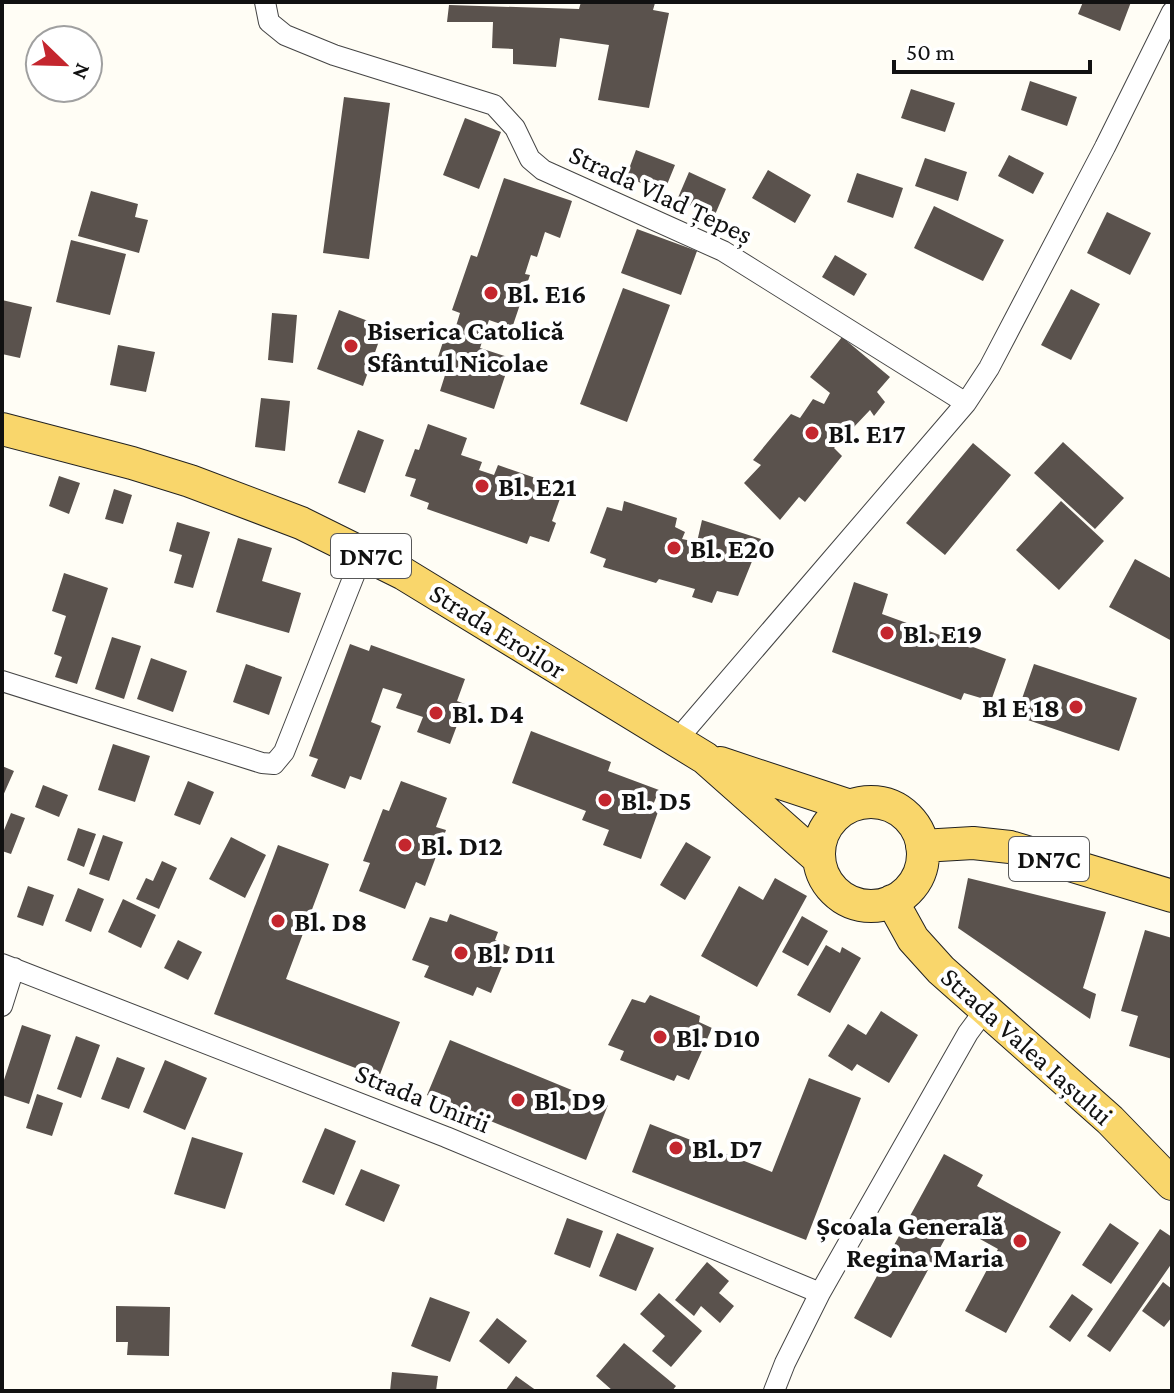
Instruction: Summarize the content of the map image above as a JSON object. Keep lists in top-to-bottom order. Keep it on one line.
{"streets":{"main road":["DN7C","Strada Eroilor","Strada Valea Iașului"],"street":["Strada Vlad Țepeș","Strada Unirii"]},"crossings":[["DN7C","Strada Eroilor"],["DN7C","Strada Valea Iașului"],["Strada Eroilor","Strada Valea Iașului"]],"places":["Bl. E16","Biserica Catolică Sfântul Nicolae","Bl. E17","Bl. E21","Bl. E20","Bl. E19","Bl E 18","Bl. D4","Bl. D5","Bl. D12","Bl. D8","Bl. D11","Bl. D10","Bl. D9","Bl. D7","Școala Generală Regina Maria"],"scale_bar":"50 m","north":"bottom right"}
